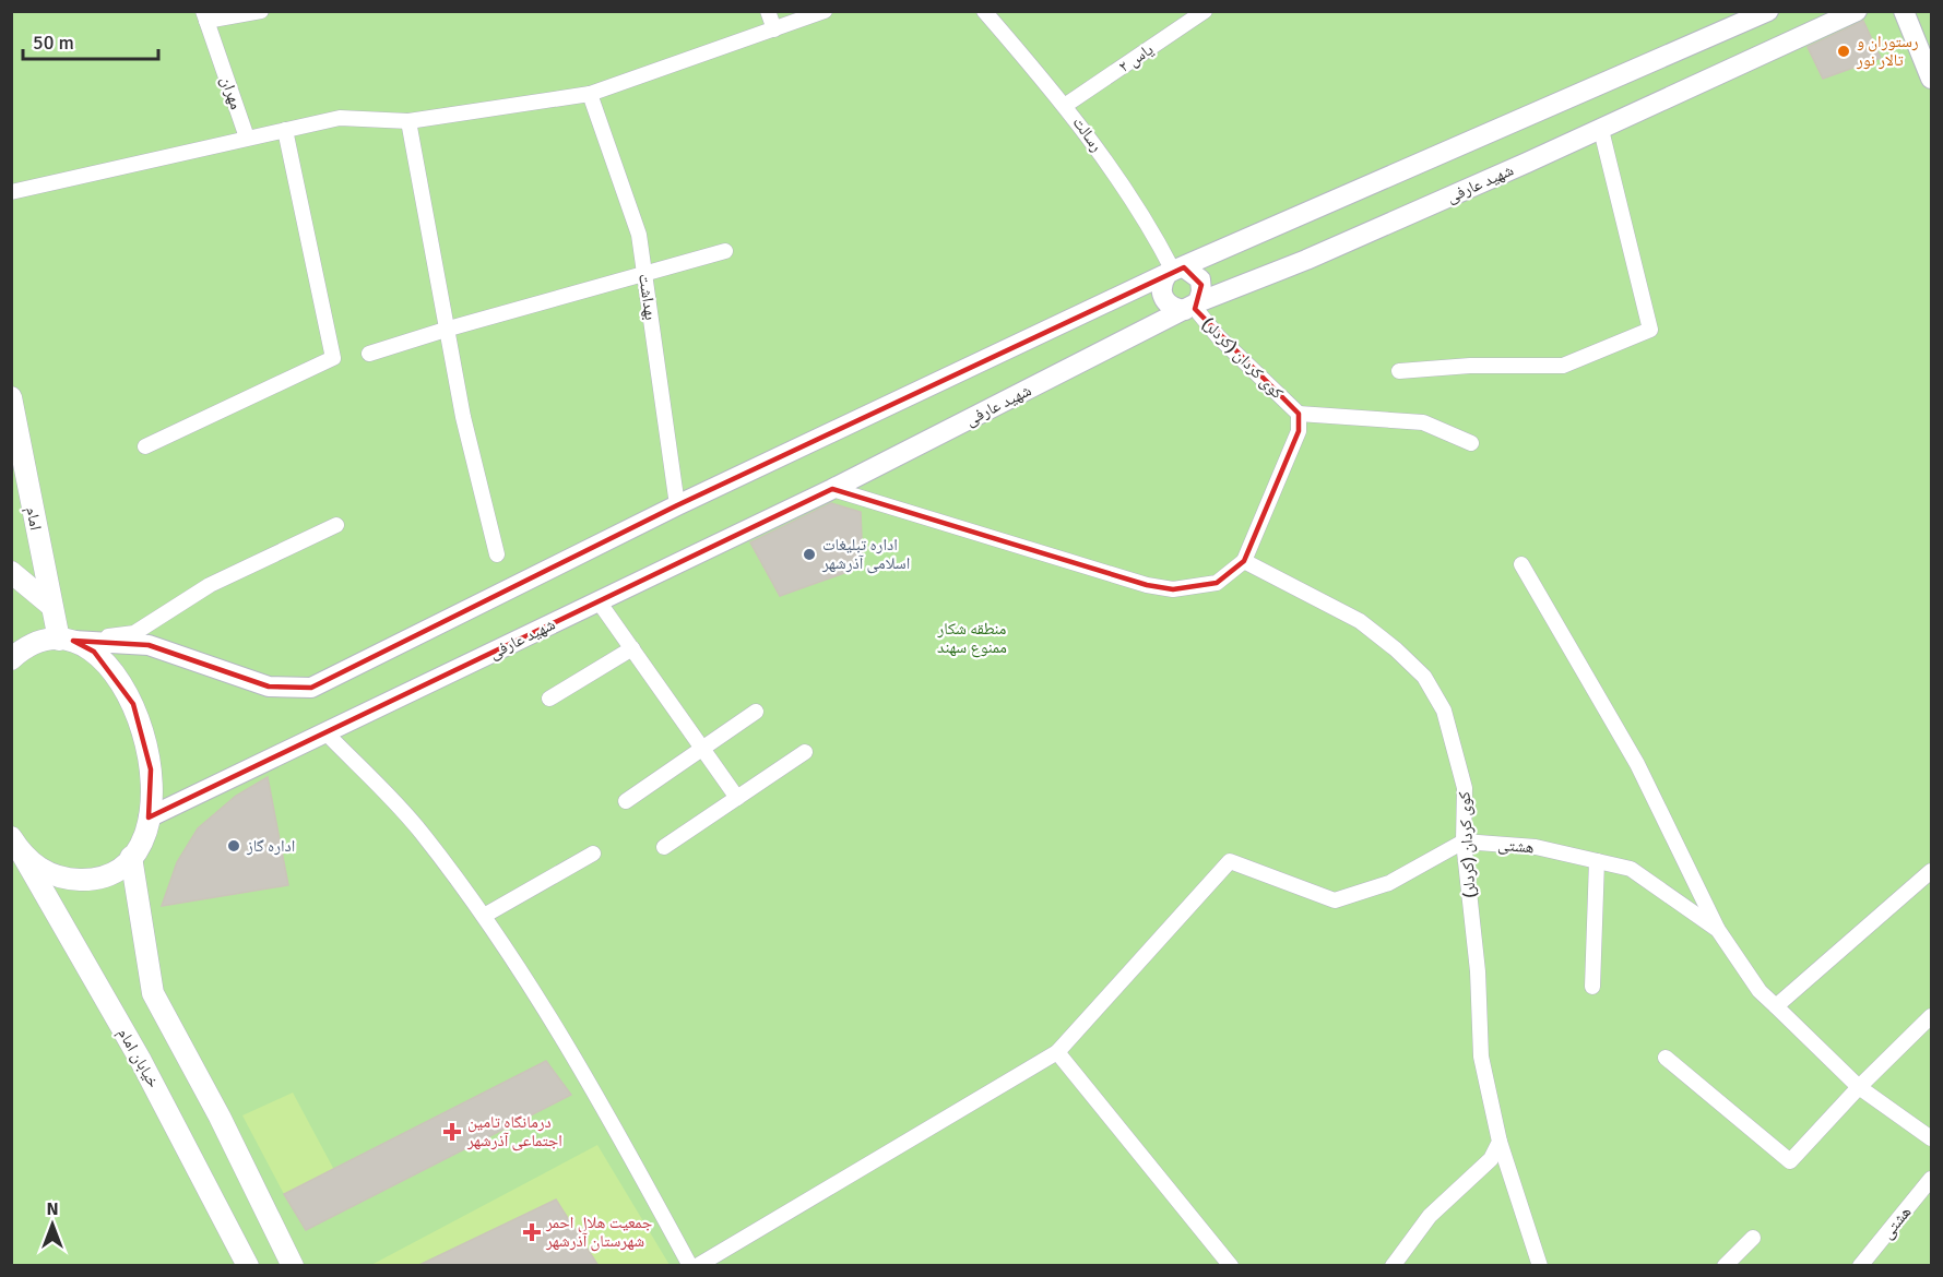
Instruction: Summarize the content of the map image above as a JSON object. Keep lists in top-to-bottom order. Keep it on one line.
{"streets":{"main road":["امام","خیابان امام"],"street":["یاس ۲","مهران","رسالت","شهید عارفی","بهداشت","کوی کردان (کردلر)","هشتی"]},"crossings":[["یاس ۲","رسالت"],["رسالت","شهید عارفی"],["رسالت","کوی کردان (کردلر)"],["شهید عارفی","کوی کردان (کردلر)"],["کوی کردان (کردلر)","هشتی"]],"parks":["منطقه شکار ممنوع سهند"],"places":{"other":["رستوران و تالار نور","اداره تبلیغات اسلامی آذرشهر","اداره گاز"],"health":["درمانگاه تامین اجتماعی آذرشهر","جمعیت هلال احمر شهرستان آذرشهر"]},"scale_bar":"50 m","north":"top"}
